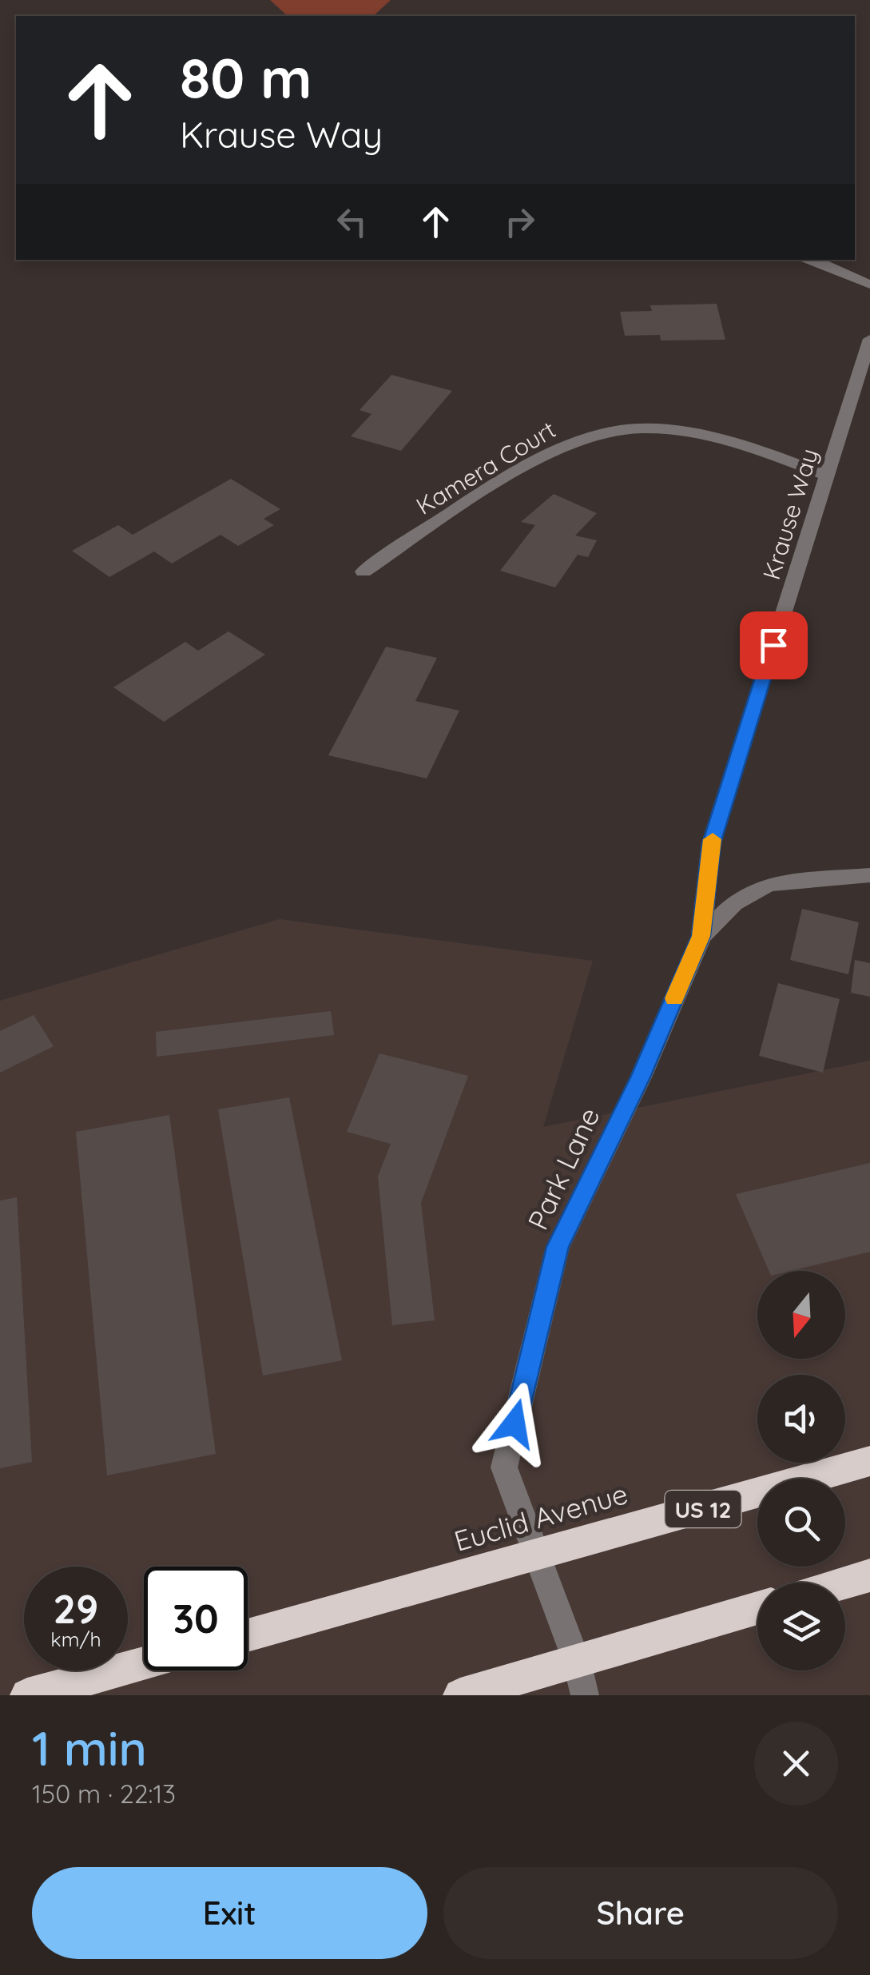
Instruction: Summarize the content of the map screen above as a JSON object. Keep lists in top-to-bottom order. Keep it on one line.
{"streets":{"highway":["US 12","Euclid Avenue"],"street":["Kamera Court","Krause Way","Park Lane"]},"crossings":[["Kamera Court","Krause Way"],["Krause Way","Park Lane"],["Park Lane","Euclid Avenue"]],"north":"bottom","page":{"turn":["80 m","Krause Way"],"speed":"29 km/h","limit":"30","heading":["1 min","150 m · 22:13"],"buttons":["Exit","Share"]}}
